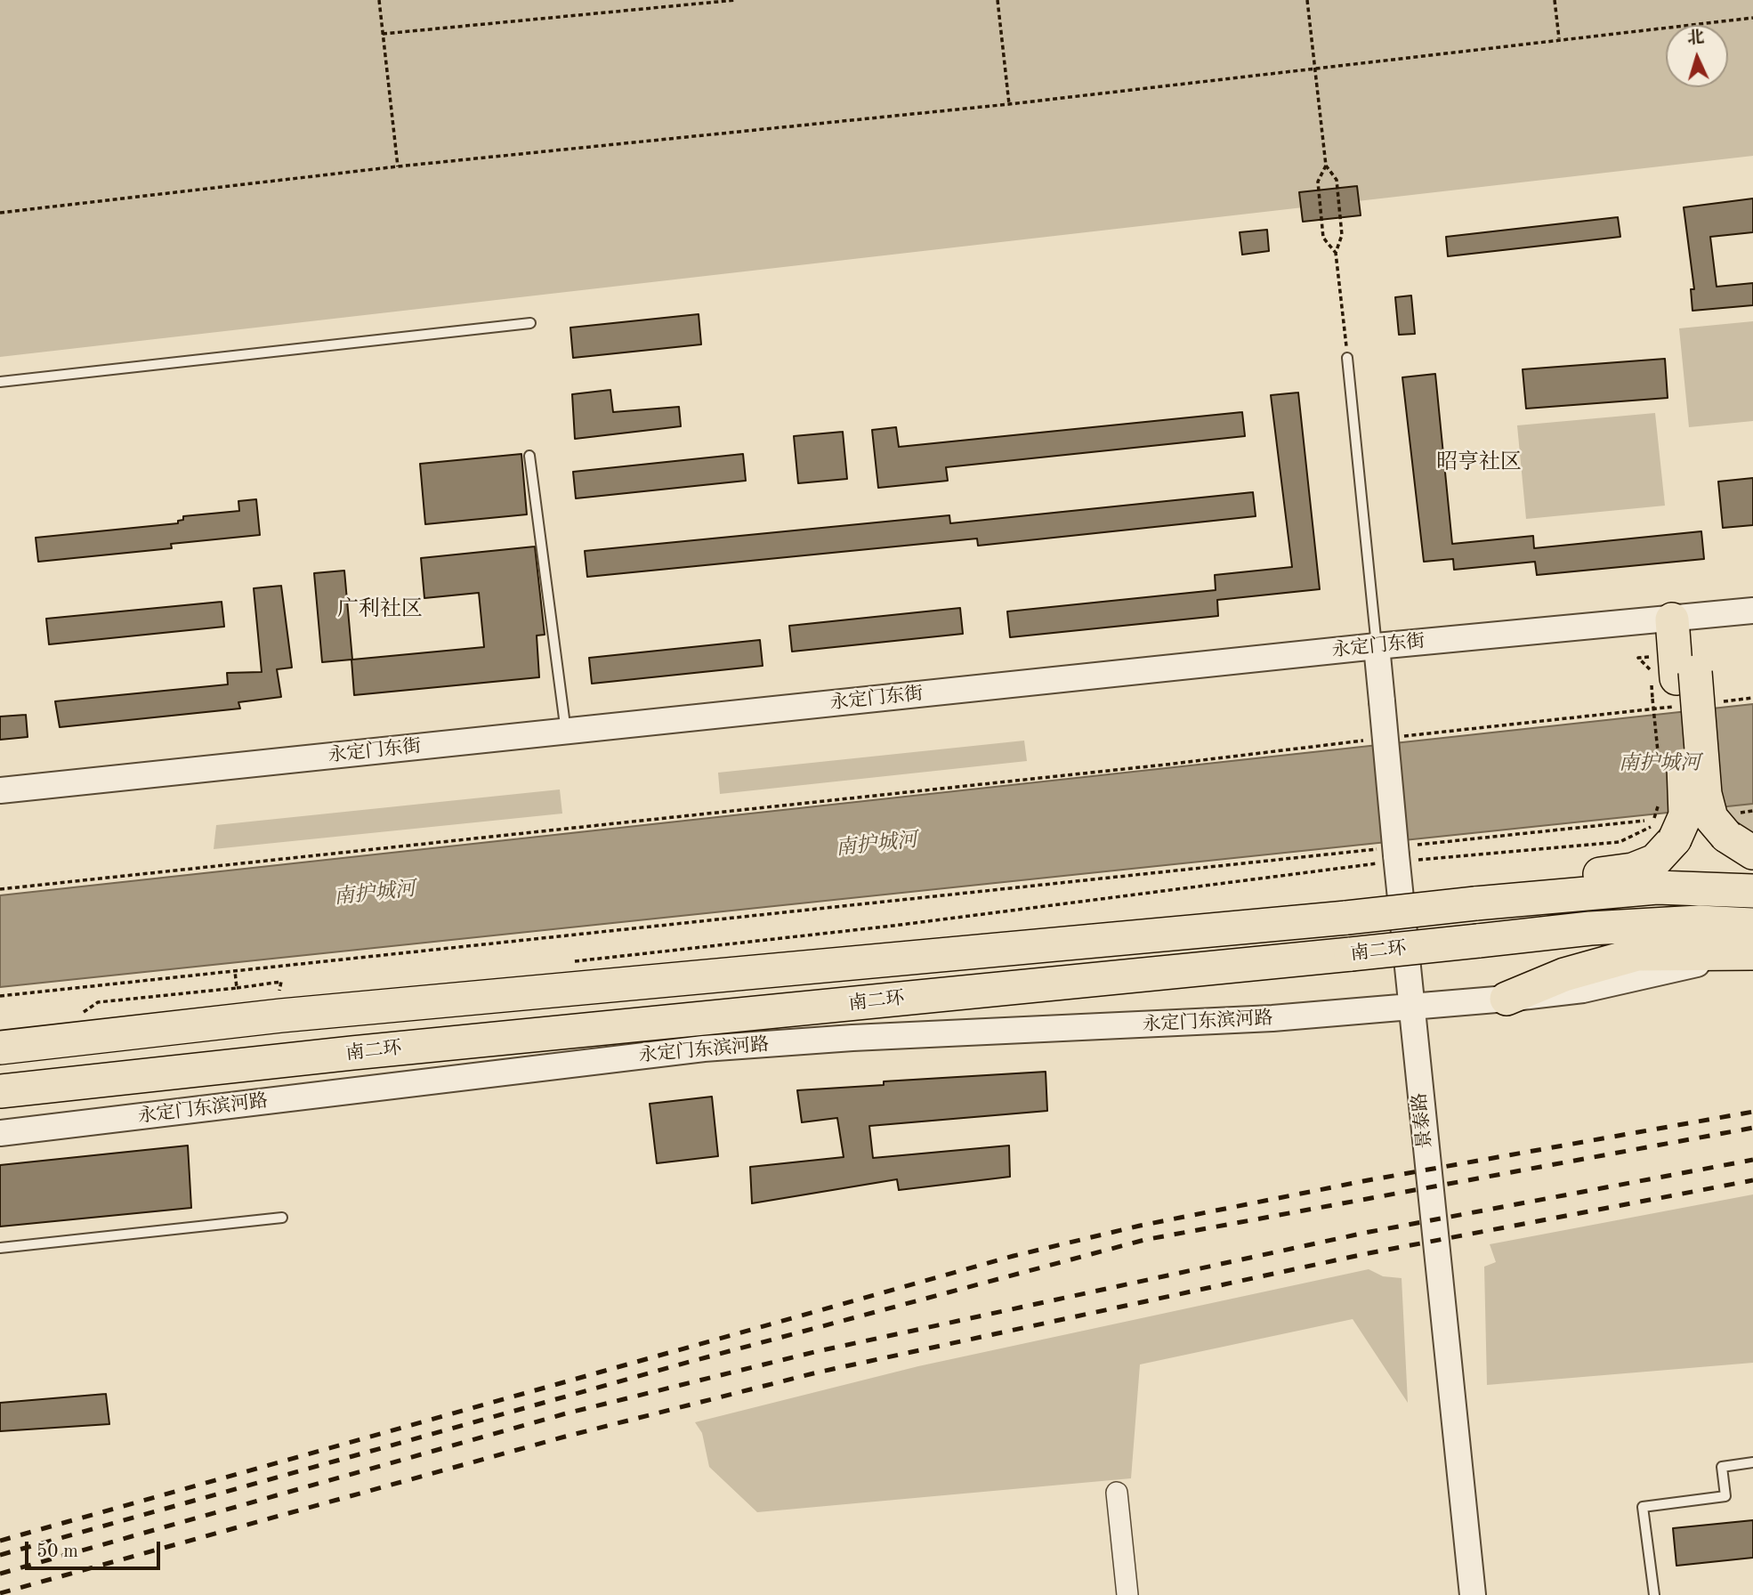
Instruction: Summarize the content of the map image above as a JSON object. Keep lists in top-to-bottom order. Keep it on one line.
{"streets":{"highway":["南二环"],"street":["永定门东街","永定门东滨河路","景泰路"]},"crossings":[["永定门东街","景泰路"],["永定门东滨河路","景泰路"]],"districts":["昭亨社区","广利社区"],"water":["南护城河"],"scale_bar":"50 m","north":"top"}
